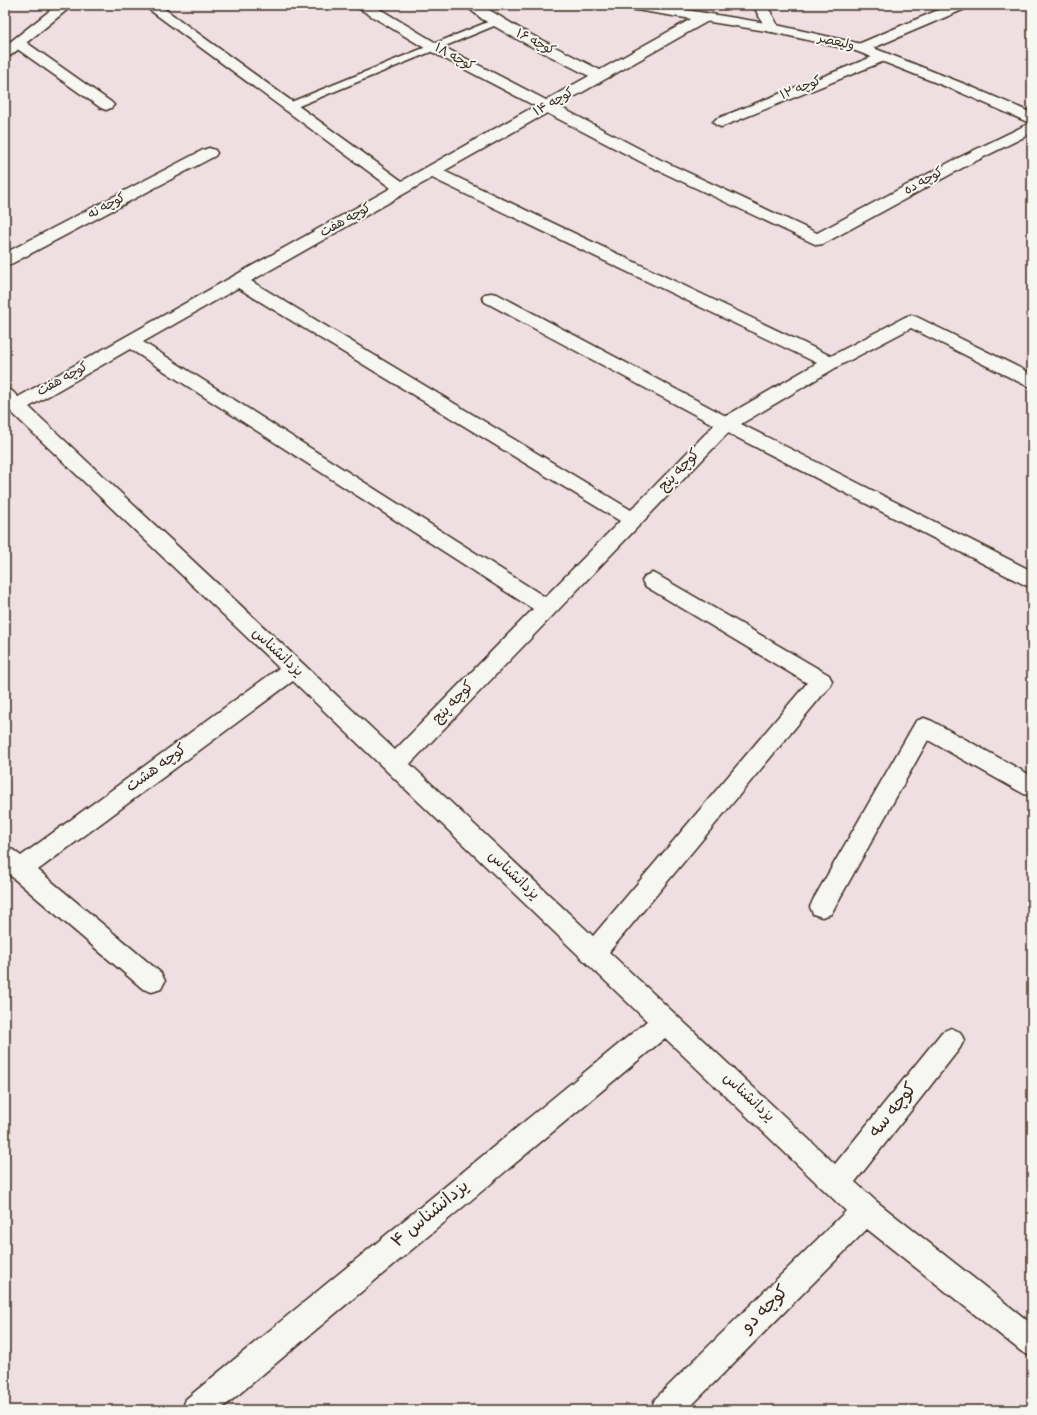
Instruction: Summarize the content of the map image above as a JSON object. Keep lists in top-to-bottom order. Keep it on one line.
{"streets":{"street":["کوچه ۱۶","ولیعصر","کوچه ۱۸","کوچه ۱۲","کوچه ۱۴","کوچه ده","کوچه نه","کوچه هفت","کوچه پنج","یزدانشناس","کوچه هشت","کوچه سه","یزدانشناس ۴","کوچه دو"]},"crossings":[["کوچه ۱۶","کوچه ۱۴"],["ولیعصر","کوچه ۱۲"],["ولیعصر","کوچه ۱۴"],["کوچه ۱۸","کوچه ۱۴"],["کوچه ۱۸","کوچه ده"],["کوچه ۱۴","کوچه هفت"],["کوچه هفت","یزدانشناس"],["کوچه پنج","یزدانشناس"],["یزدانشناس","کوچه هشت"],["یزدانشناس","کوچه سه"],["یزدانشناس","یزدانشناس ۴"],["یزدانشناس","کوچه دو"]]}
